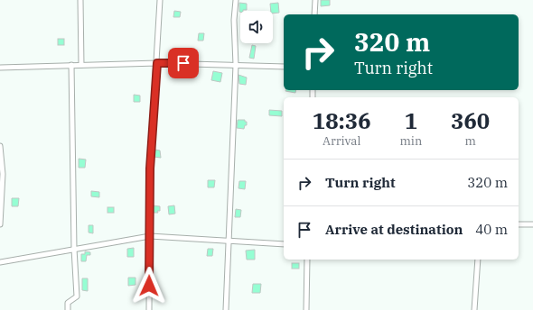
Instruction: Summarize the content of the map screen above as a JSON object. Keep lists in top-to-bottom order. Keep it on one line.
{"page":{"turn":["320 m","Turn right"],"eta":["18:36","Arrival","1","min","360","m"],"list":[{"name":"Turn right","value":"320 m"},{"name":"Arrive at destination","value":"40 m"}]}}
